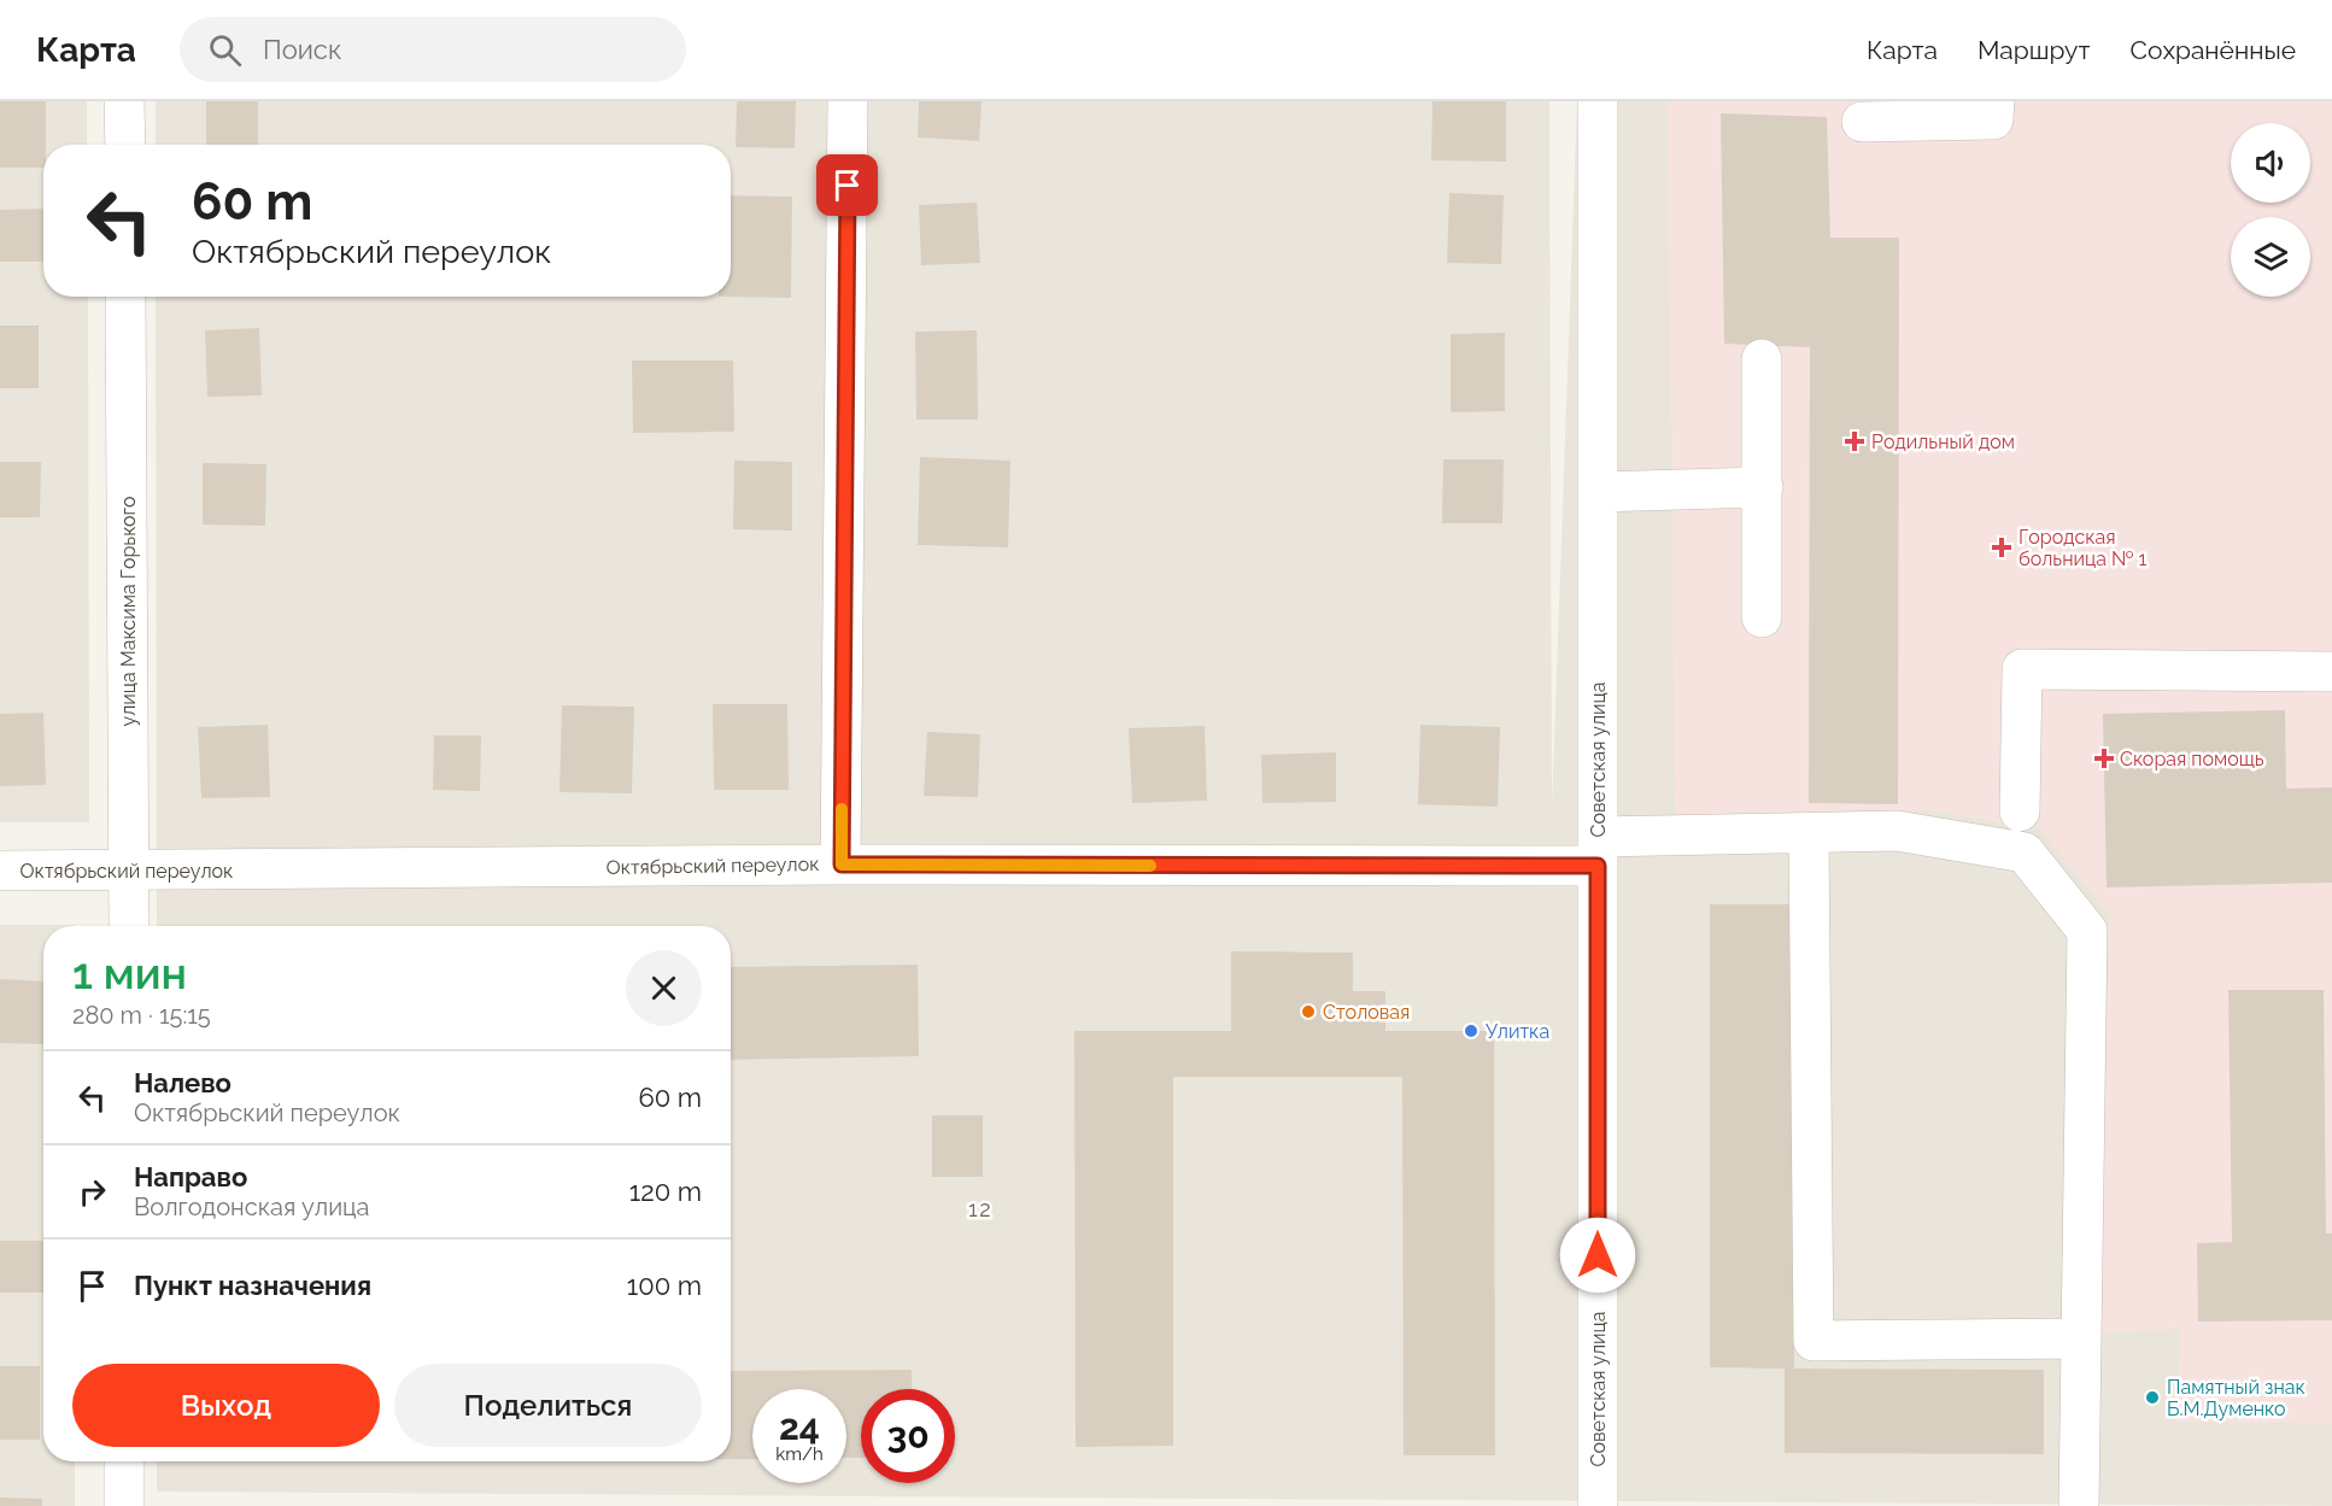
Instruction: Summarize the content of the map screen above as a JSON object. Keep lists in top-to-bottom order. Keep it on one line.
{"streets":{"street":["улица Максима Горького","Советская улица","Октябрьский переулок"]},"crossings":[["улица Максима Горького","Октябрьский переулок"],["Советская улица","Октябрьский переулок"]],"districts":["12"],"places":{"health":["Родильный дом","Городская больница № 1","Скорая помощь"],"other":["Столовая","Улитка","Памятный знак Б.М.Думенко"]},"page":{"header":"Карта","search":"Поиск","nav":["Карта","Маршрут","Сохранённые"],"turn":["60 m","Октябрьский переулок"],"heading":["1 мин","280 m · 15:15"],"list":[{"name":"Налево","note":"Октябрьский переулок","value":"60 m"},{"name":"Направо","note":"Волгодонская улица","value":"120 m"},{"name":"Пункт назначения","value":"100 m"}],"buttons":["Выход","Поделиться"],"speed":"24 km/h","limit":"30"}}
